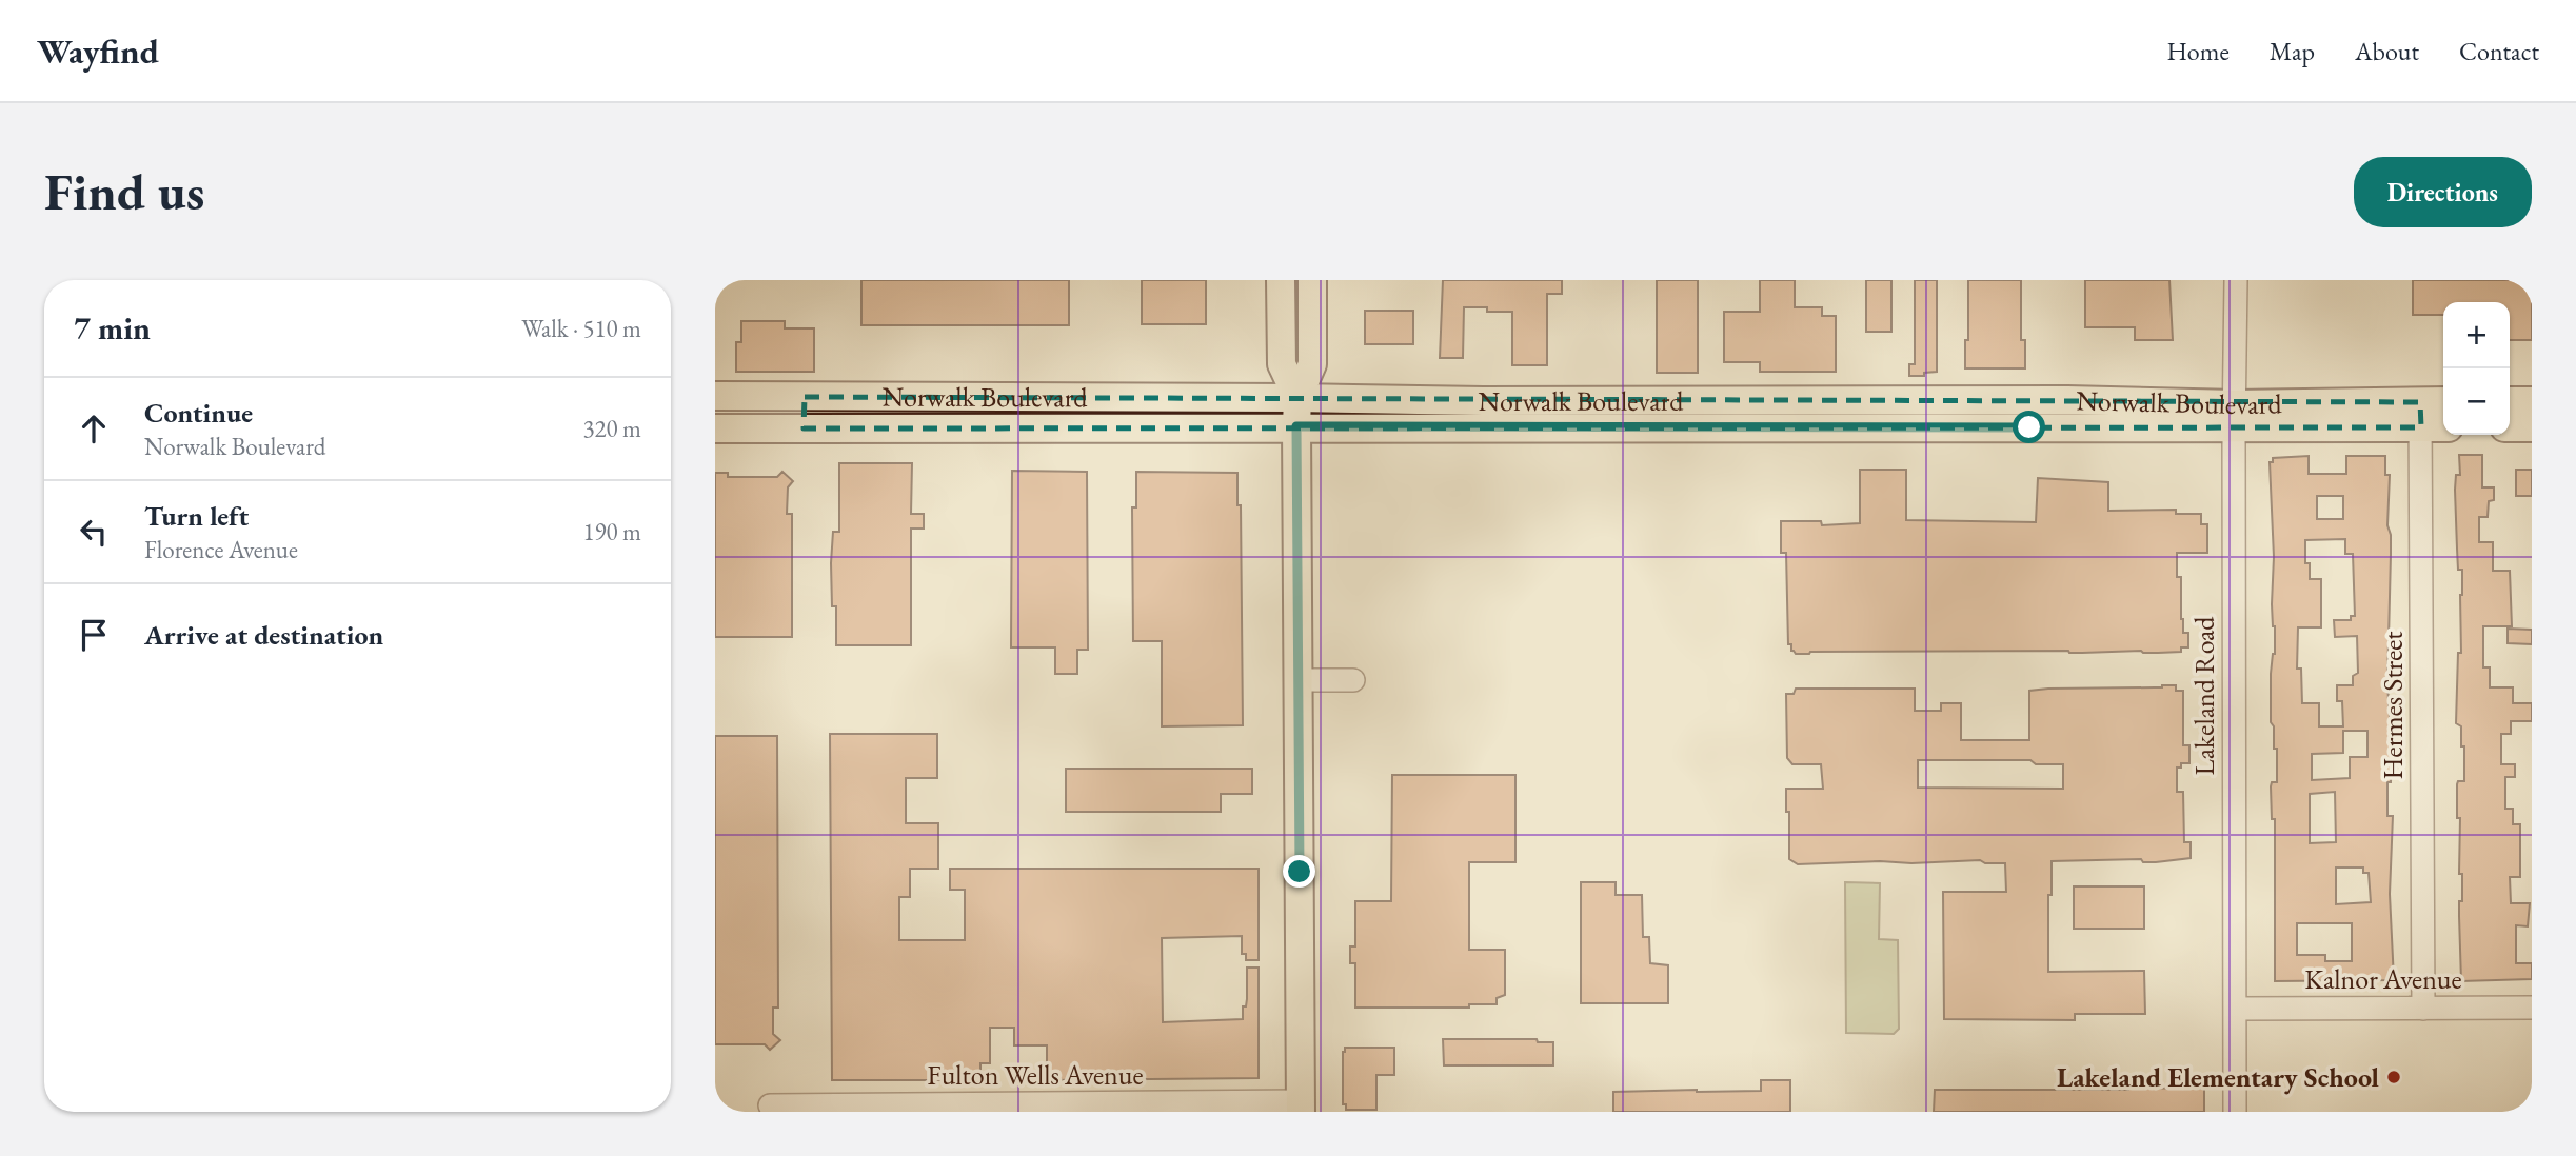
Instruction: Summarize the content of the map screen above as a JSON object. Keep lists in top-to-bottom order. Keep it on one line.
{"streets":{"main road":["Norwalk Boulevard"],"street":["Lakeland Road","Hermes Street","Kalnor Avenue","Fulton Wells Avenue"]},"crossings":[["Norwalk Boulevard","Lakeland Road"],["Norwalk Boulevard","Hermes Street"],["Lakeland Road","Kalnor Avenue"],["Hermes Street","Kalnor Avenue"]],"places":["Lakeland Elementary School"],"page":{"header":"Wayfind","nav":["Home","Map","About","Contact"],"buttons":"Directions","title":"Find us","heading":["7 min","Walk · 510 m"],"map_buttons":["+","−"],"list":[["Continue","Norwalk Boulevard","320 m"],["Turn left","Florence Avenue","190 m"],"Arrive at destination"]}}
